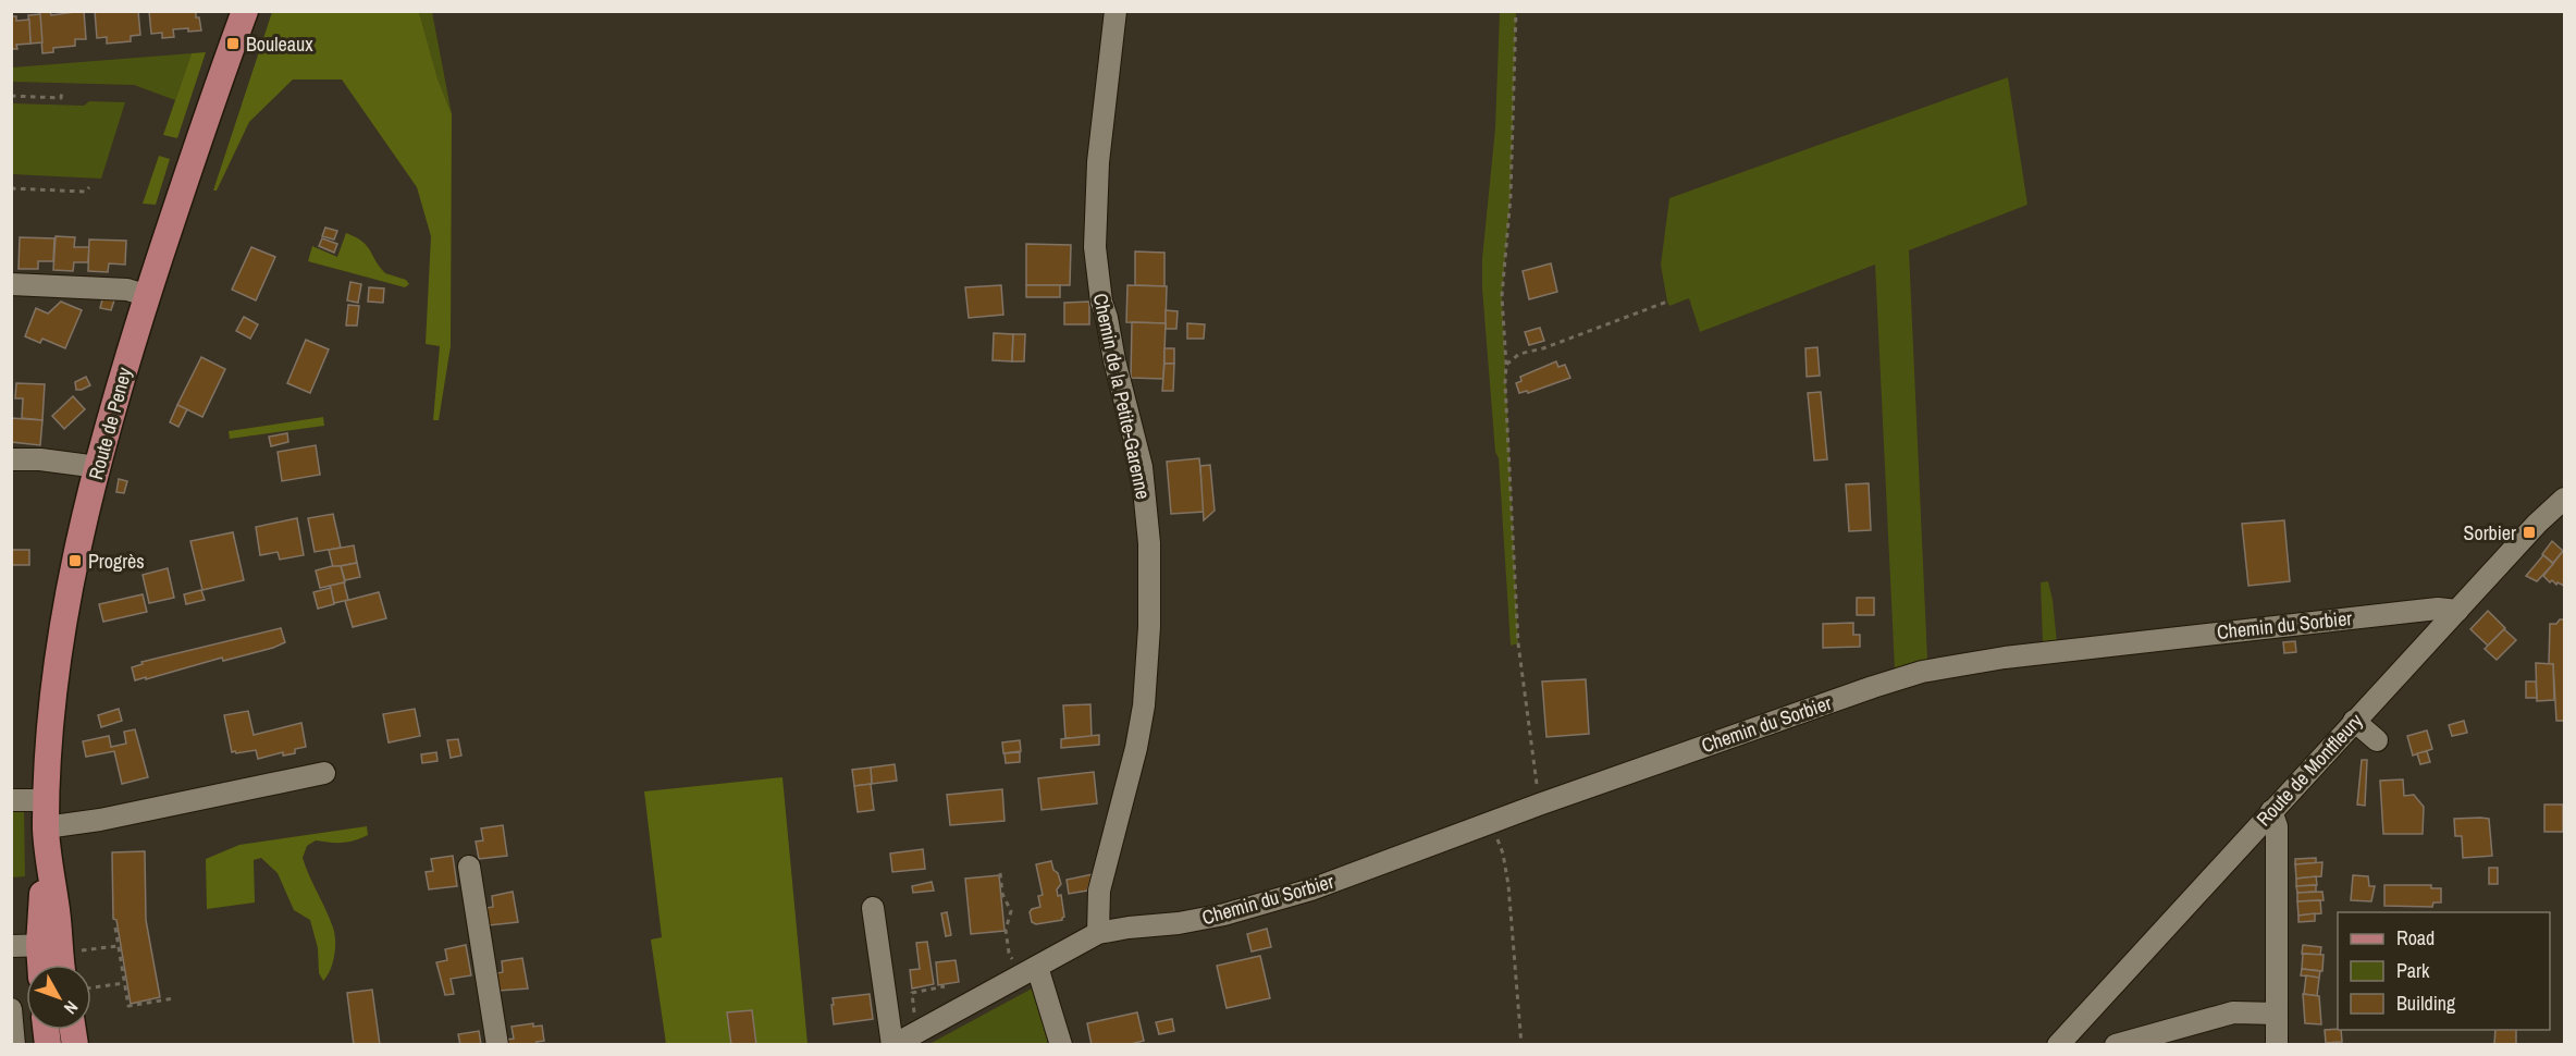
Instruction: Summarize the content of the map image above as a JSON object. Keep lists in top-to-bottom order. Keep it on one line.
{"streets":{"main road":["Route de Peney"],"street":["Chemin de la Petite-Garenne","Chemin du Sorbier","Route de Montfleury"]},"crossings":[["Chemin de la Petite-Garenne","Chemin du Sorbier"],["Chemin du Sorbier","Route de Montfleury"]],"places":{"transit":["Bouleaux","Sorbier","Progrès"]},"legend":["Road","Park","Building"],"north":"bottom right"}
